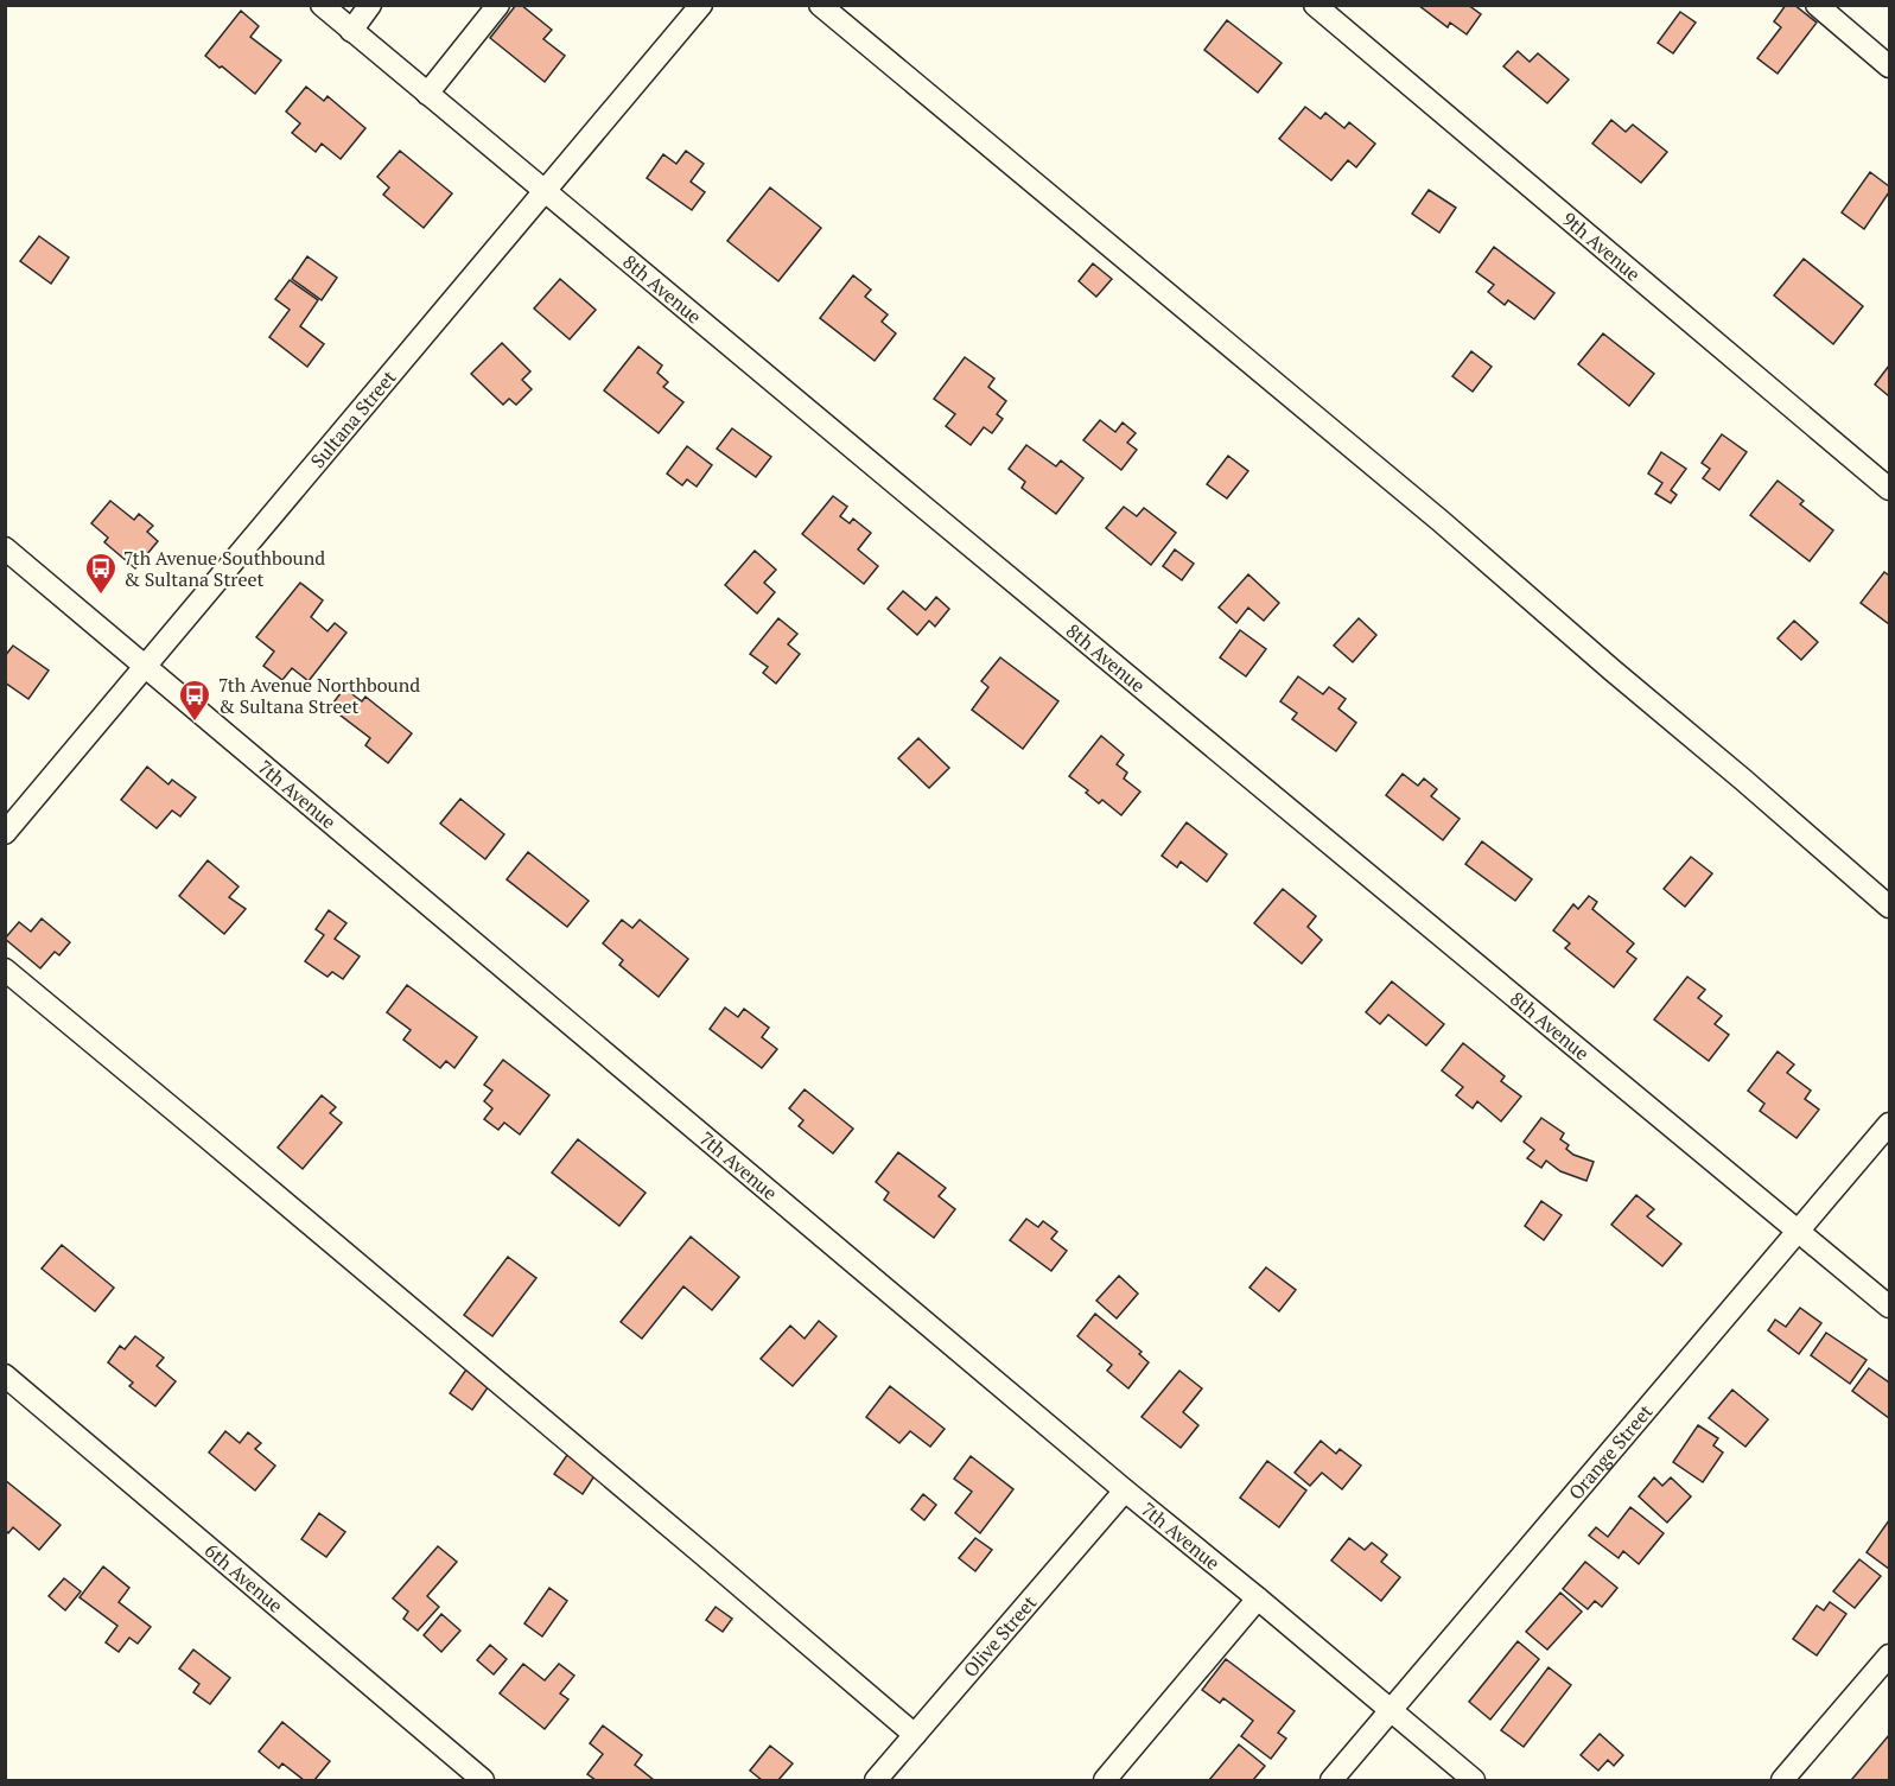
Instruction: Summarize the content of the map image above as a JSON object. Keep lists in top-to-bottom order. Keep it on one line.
{"streets":{"street":["9th Avenue","8th Avenue","Sultana Street","7th Avenue","Orange Street","6th Avenue","Olive Street"]},"crossings":[["8th Avenue","Sultana Street"],["8th Avenue","Orange Street"],["Sultana Street","7th Avenue"],["7th Avenue","Orange Street"],["7th Avenue","Olive Street"]],"places":{"bus stop":["7th Avenue Southbound & Sultana Street","7th Avenue Northbound & Sultana Street"]}}
